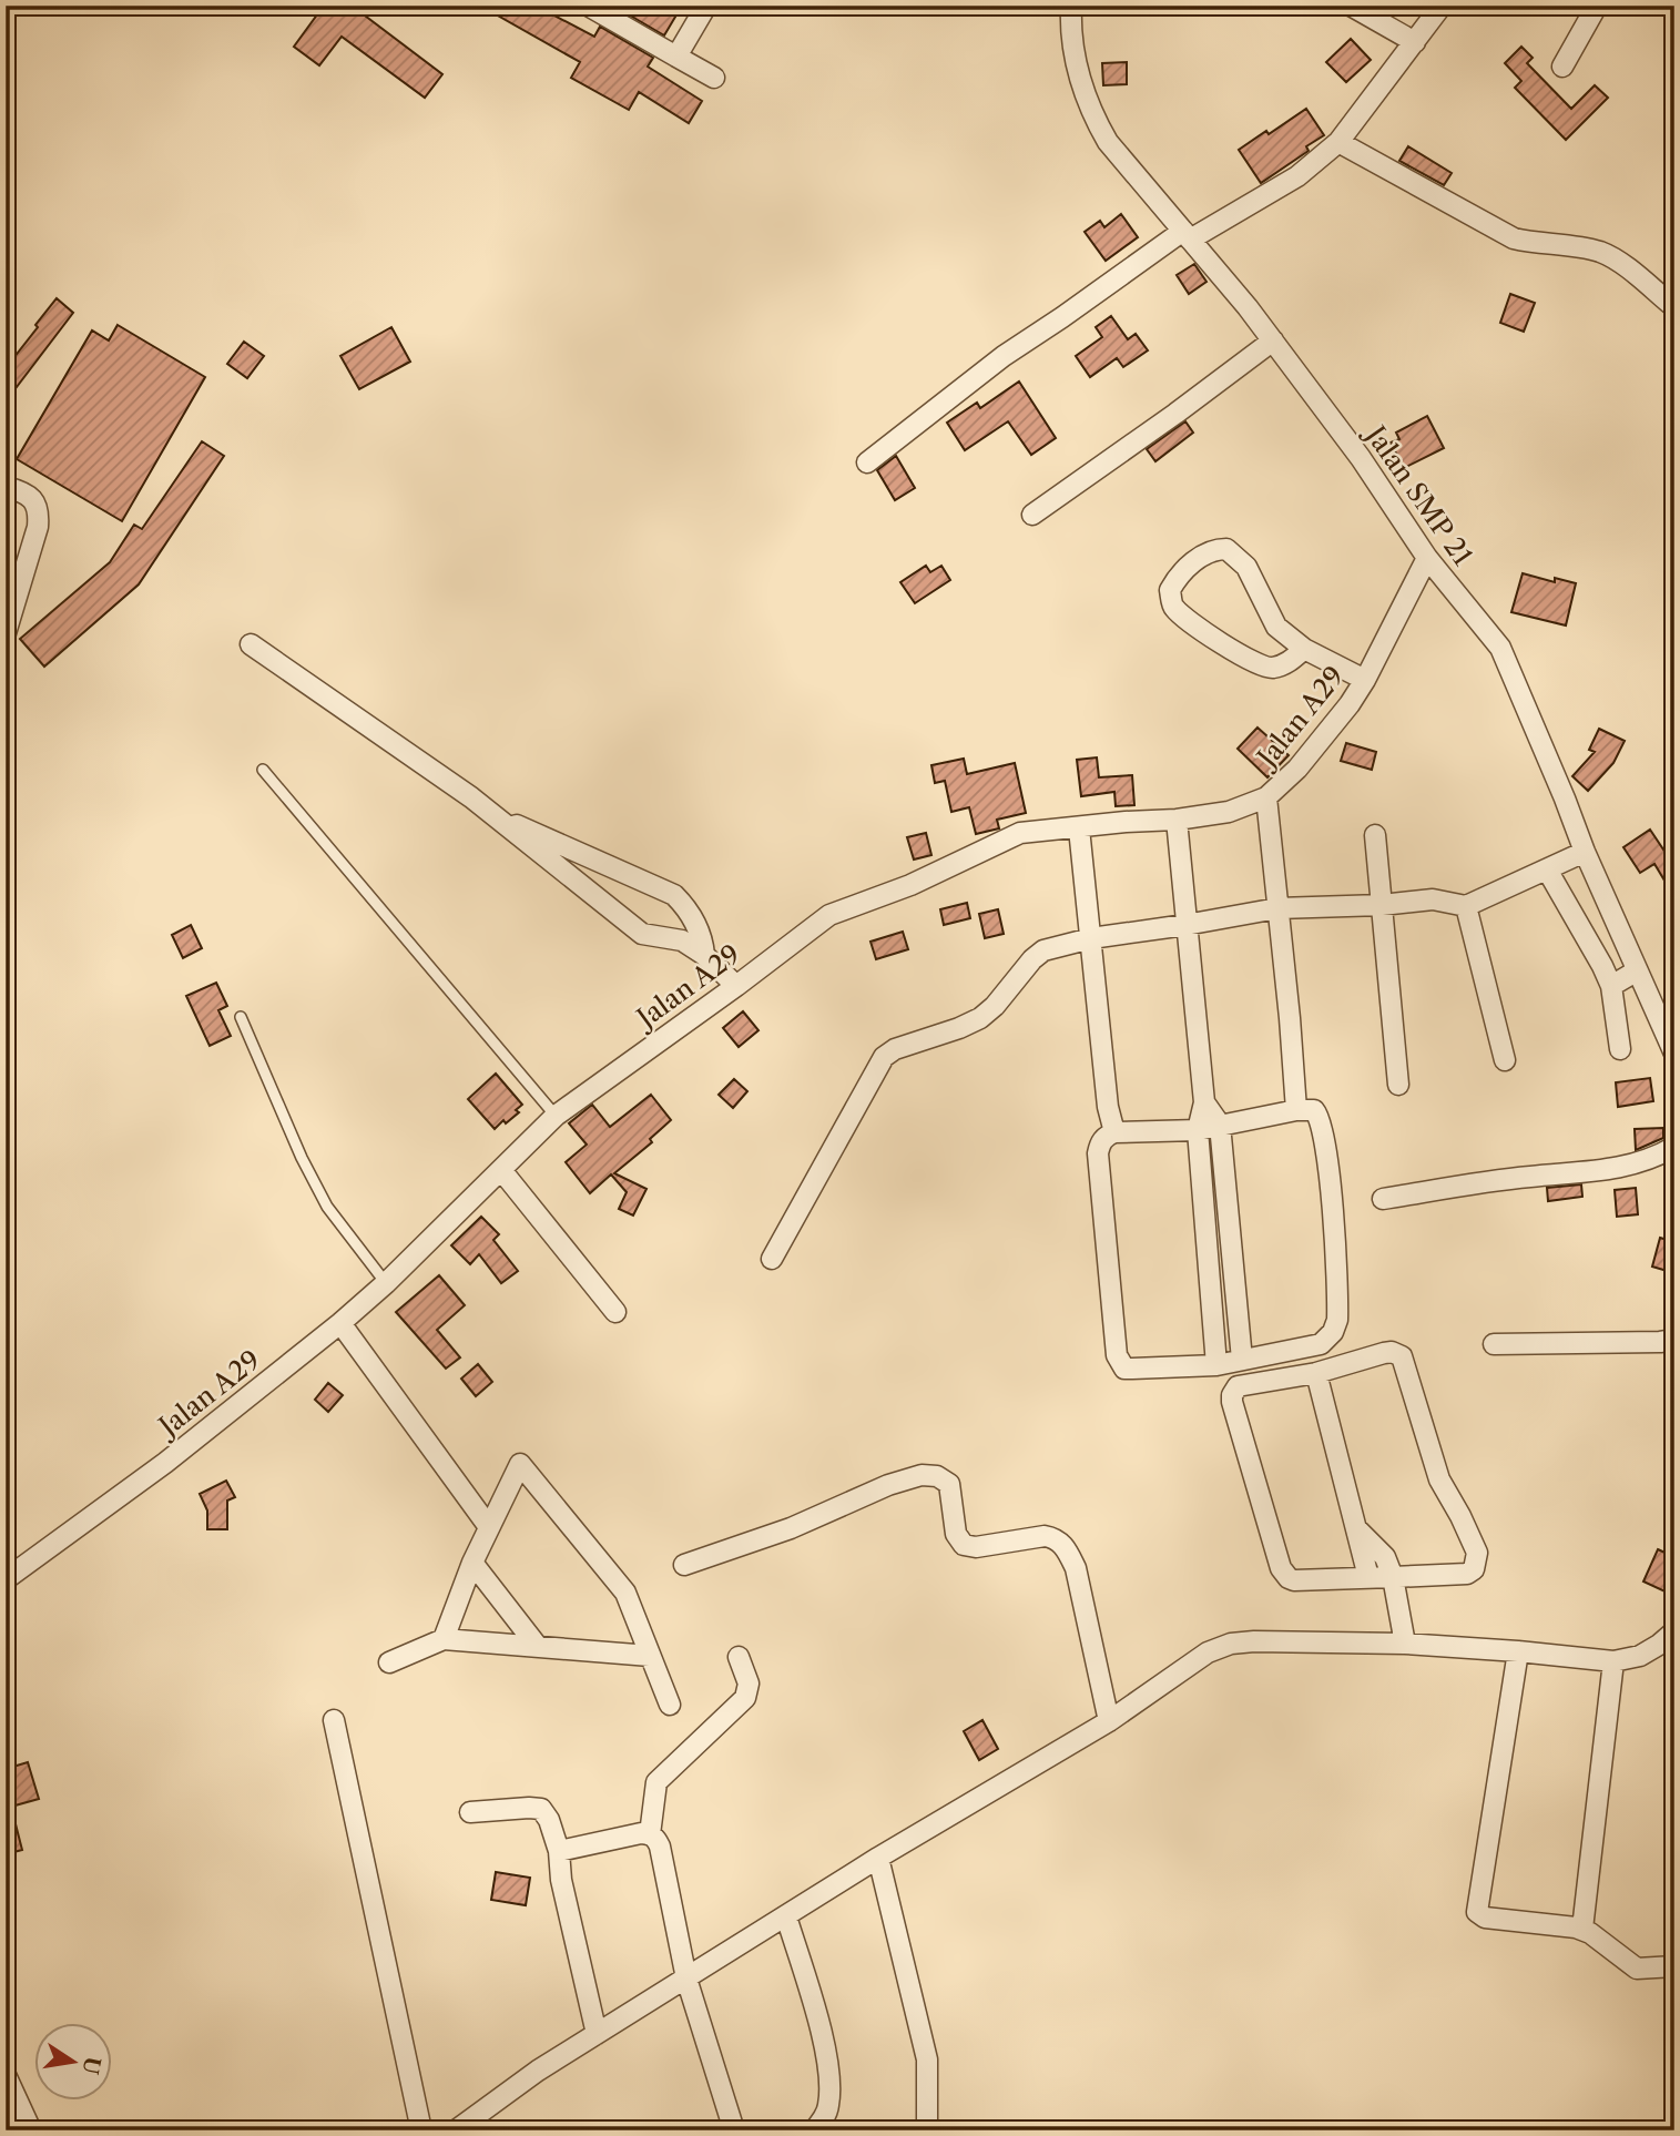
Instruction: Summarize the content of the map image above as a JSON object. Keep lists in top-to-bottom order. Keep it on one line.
{"streets":{"street":["Jalan SMP 21","Jalan A29"]},"crossings":[["Jalan SMP 21","Jalan A29"]],"north":"right"}
